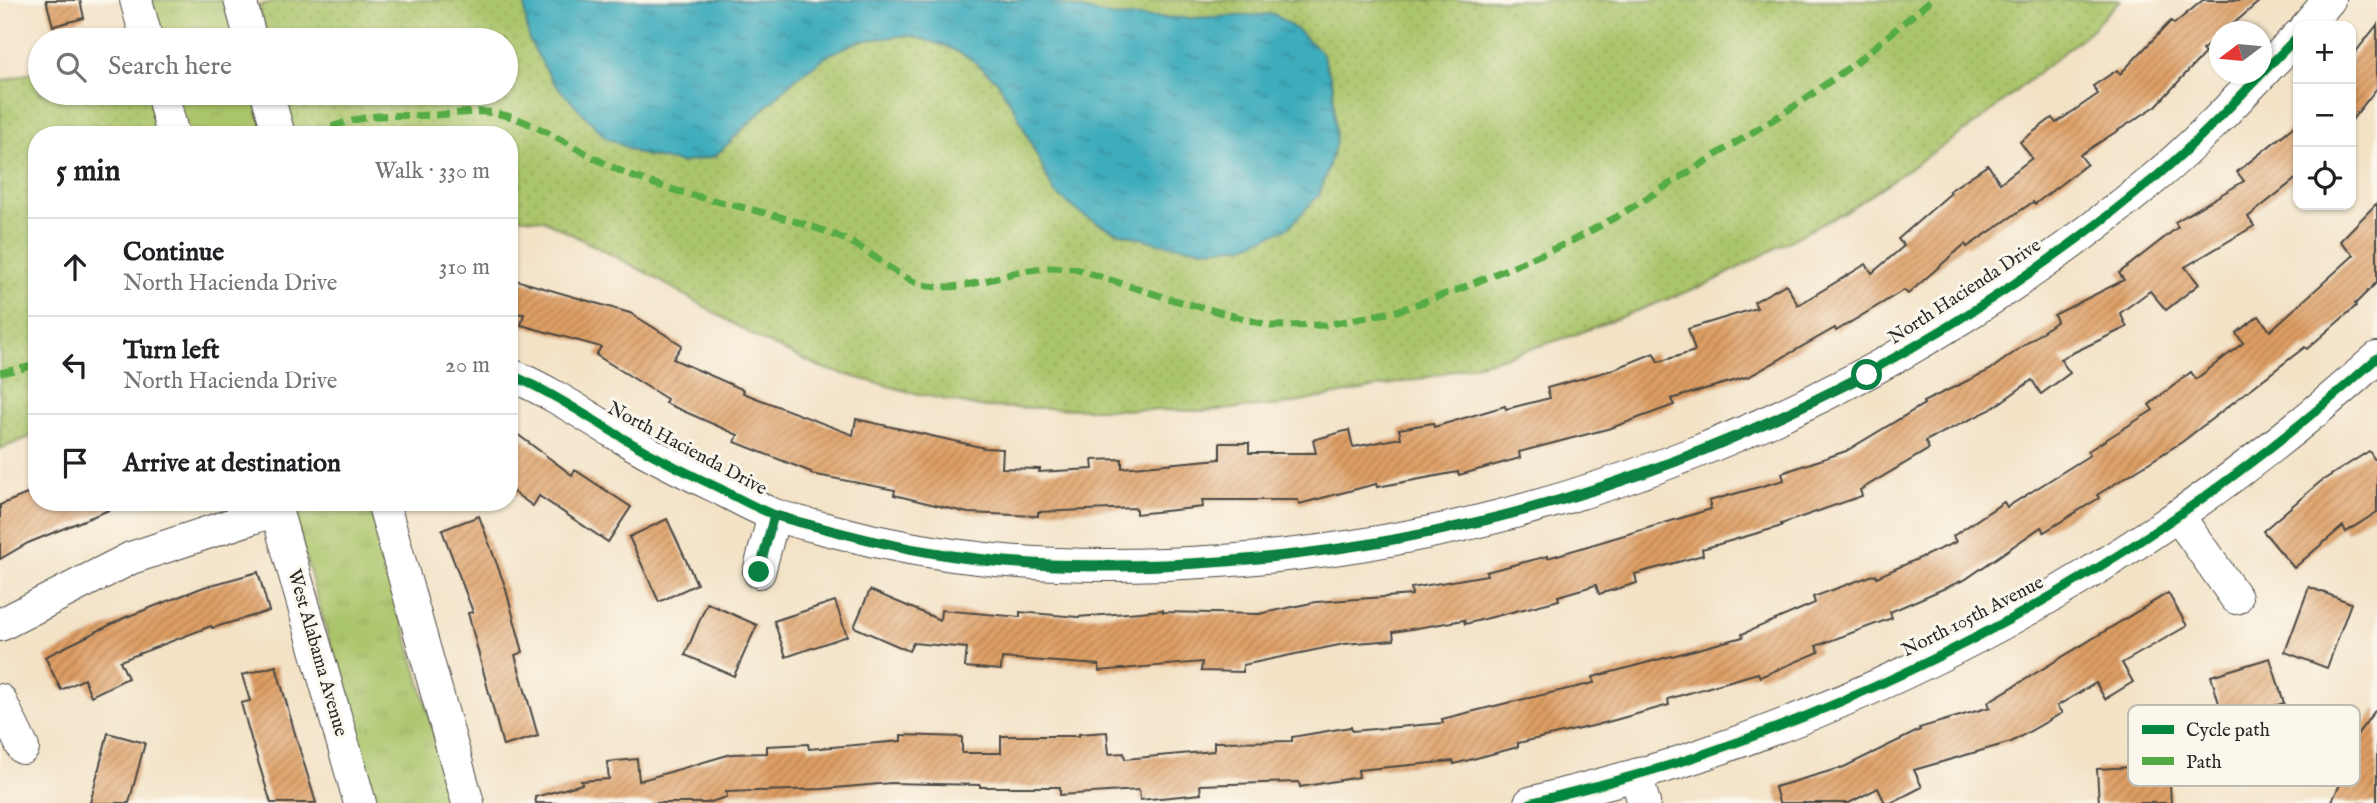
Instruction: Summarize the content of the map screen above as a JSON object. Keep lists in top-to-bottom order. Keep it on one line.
{"streets":{"street":["North Hacienda Drive","North 105th Avenue","West Alabama Avenue"]},"legend":["Cycle path","Path"],"north":"left","page":{"map_buttons":["+","−"],"search":"Search here","heading":["5 min","Walk · 330 m"],"list":[["Continue","North Hacienda Drive","310 m"],["Turn left","North Hacienda Drive","20 m"],"Arrive at destination"]}}
